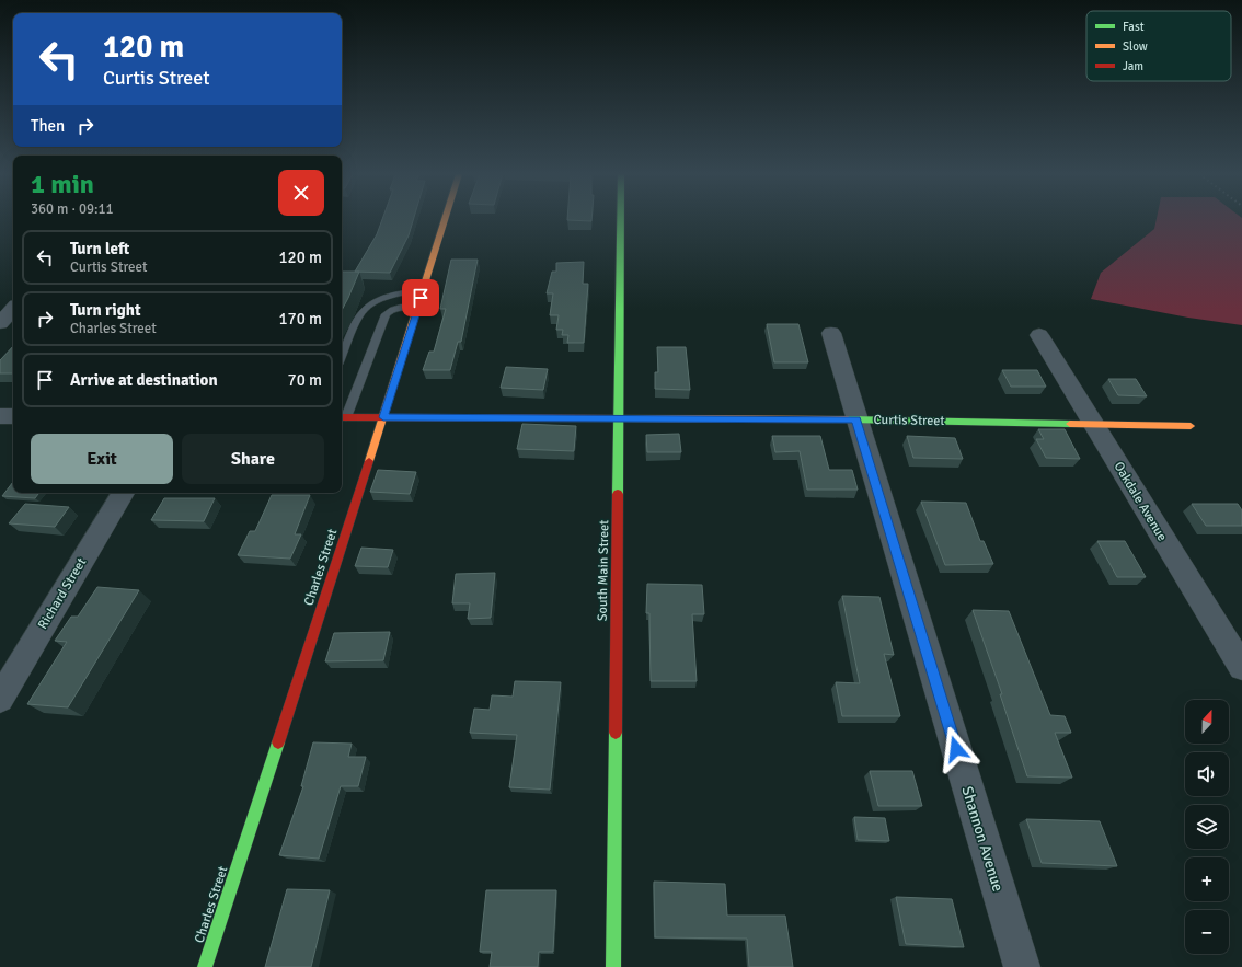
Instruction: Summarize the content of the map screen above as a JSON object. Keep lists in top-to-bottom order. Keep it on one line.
{"streets":{"street":["Curtis Street","Oakdale Avenue","Charles Street","South Main Street","Richard Street","Shannon Avenue"]},"crossings":[["Curtis Street","Oakdale Avenue"],["Curtis Street","Charles Street"],["Curtis Street","South Main Street"],["Curtis Street","Shannon Avenue"]],"legend":["Fast","Slow","Jam"],"north":"top","page":{"turn":["120 m","Curtis Street"],"then":"Then","heading":["1 min","360 m · 09:11"],"list":[{"name":"Turn left","note":"Curtis Street","value":"120 m"},{"name":"Turn right","note":"Charles Street","value":"170 m"},{"name":"Arrive at destination","value":"70 m"}],"buttons":["Exit","Share"],"map_buttons":["+","−"]}}
